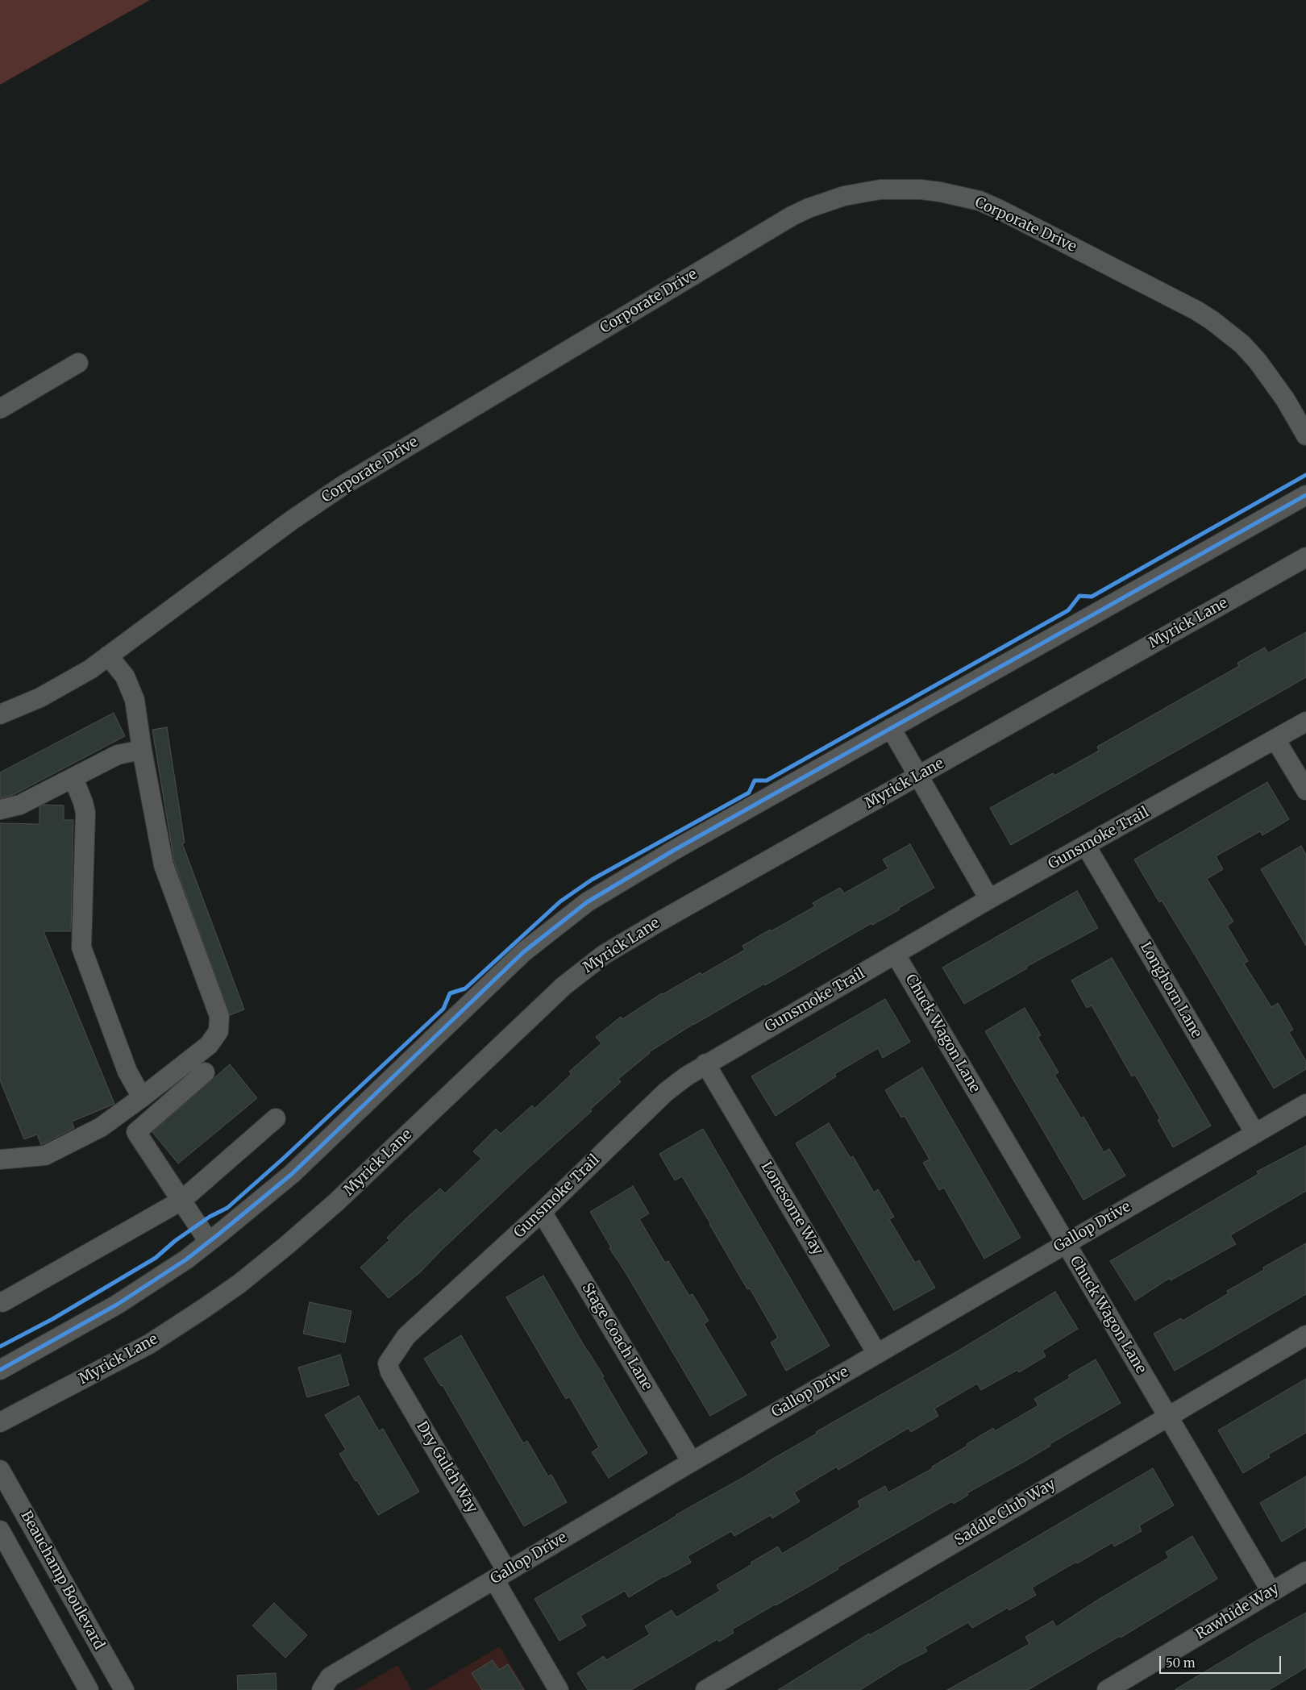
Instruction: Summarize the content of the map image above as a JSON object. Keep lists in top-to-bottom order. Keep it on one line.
{"streets":{"street":["Corporate Drive","Myrick Lane","Gunsmoke Trail","Longhorn Lane","Chuck Wagon Lane","Lonesome Way","Gallop Drive","Stage Coach Lane","Dry Gulch Way","Saddle Club Way","Beauchamp Boulevard","Rawhide Way"]},"crossings":[["Gunsmoke Trail","Longhorn Lane"],["Gunsmoke Trail","Chuck Wagon Lane"],["Gunsmoke Trail","Lonesome Way"],["Gunsmoke Trail","Stage Coach Lane"],["Gunsmoke Trail","Dry Gulch Way"],["Longhorn Lane","Gallop Drive"],["Chuck Wagon Lane","Gallop Drive"],["Chuck Wagon Lane","Saddle Club Way"],["Chuck Wagon Lane","Rawhide Way"],["Lonesome Way","Gallop Drive"],["Gallop Drive","Stage Coach Lane"],["Gallop Drive","Dry Gulch Way"]],"scale_bar":"50 m"}
